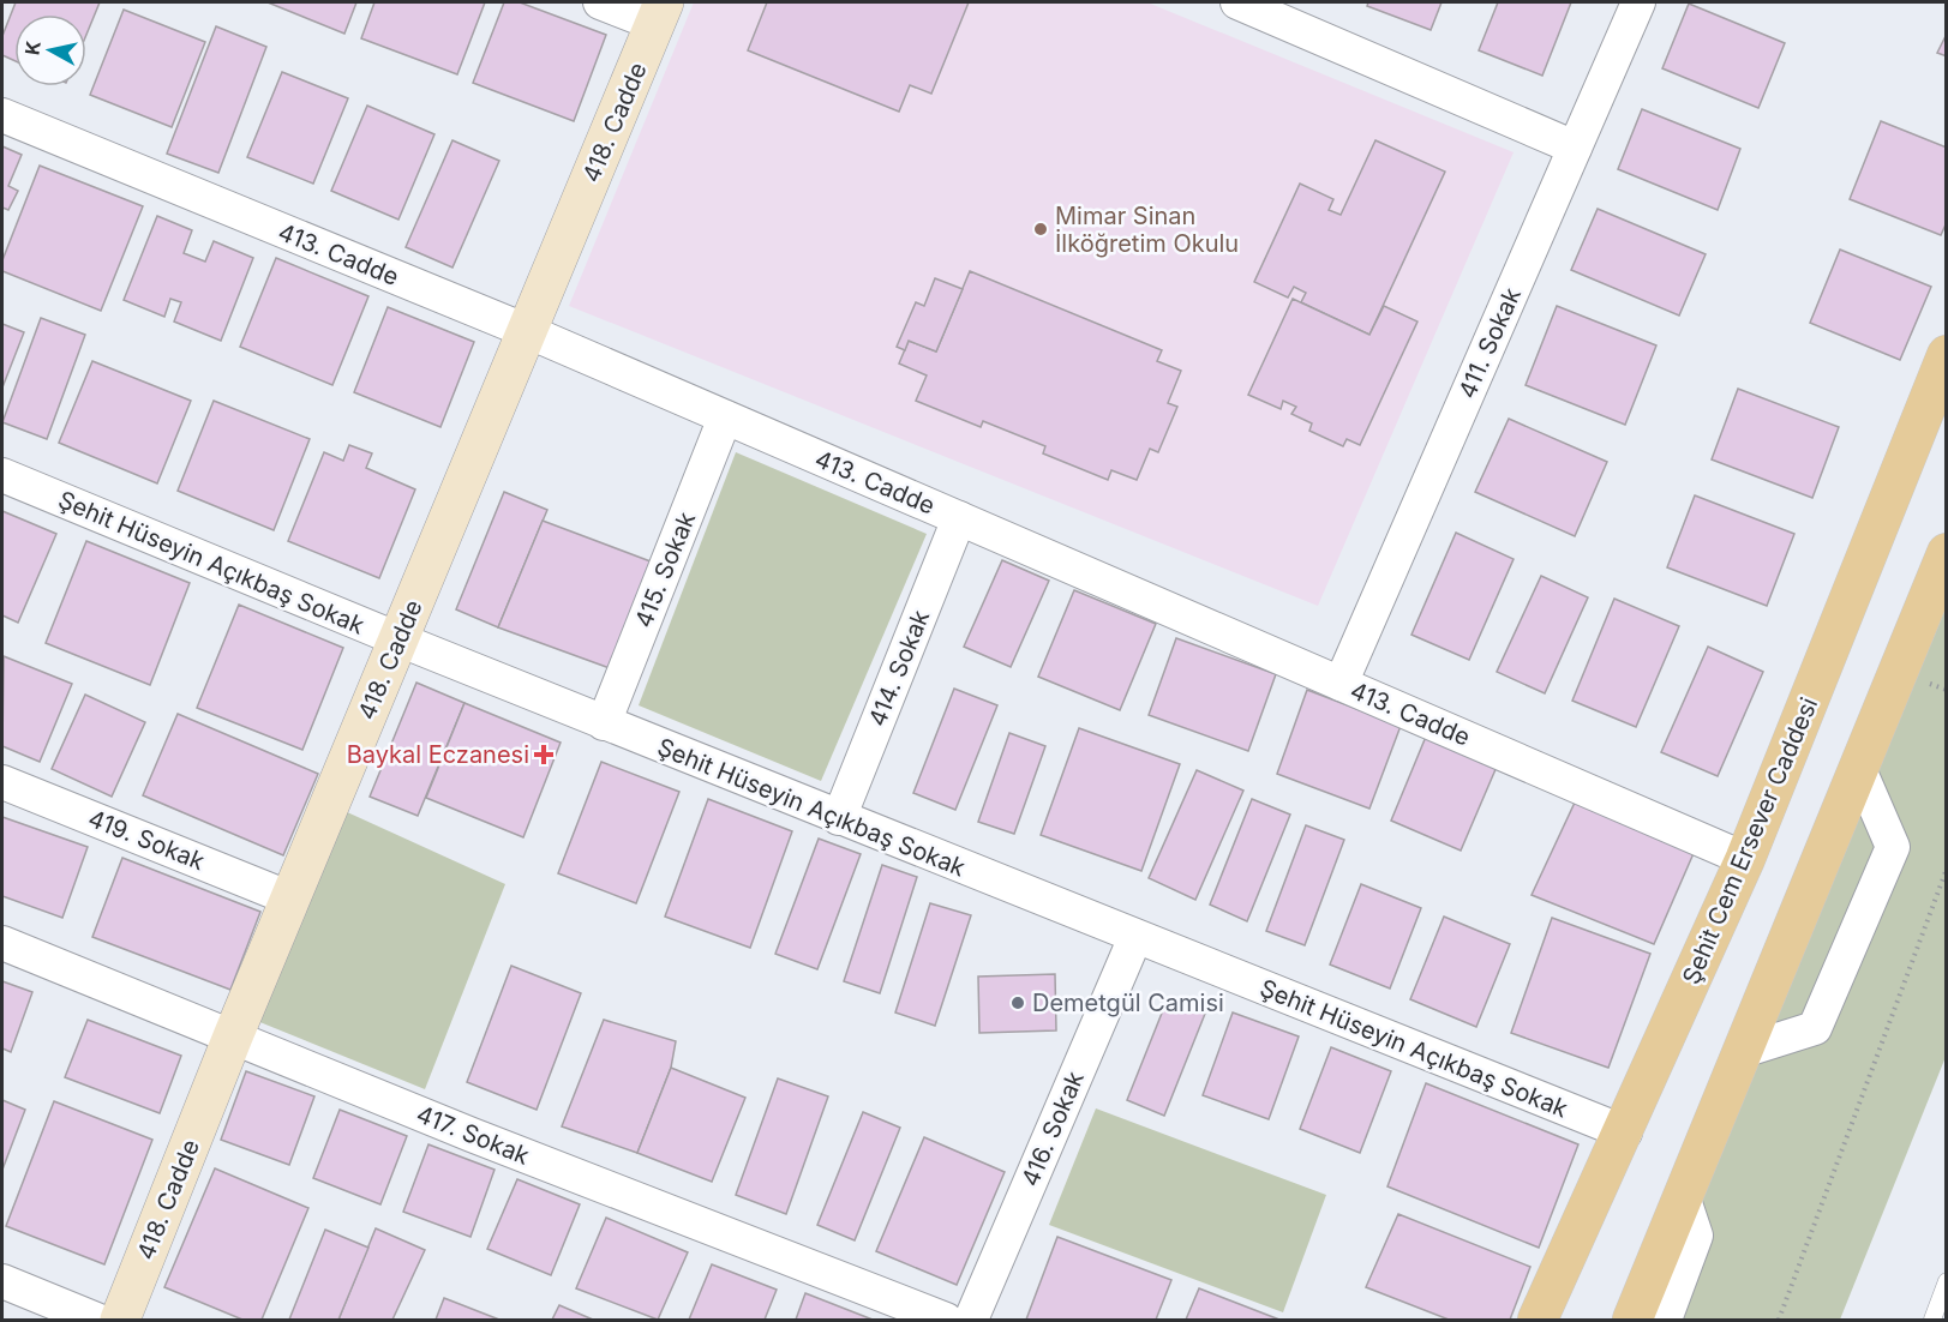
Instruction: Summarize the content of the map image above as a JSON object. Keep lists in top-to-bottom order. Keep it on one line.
{"streets":{"main road":["Şehit Cem Ersever Caddesi"],"street":["418. Cadde","413. Cadde","411. Sokak","Şehit Hüseyin Açıkbaş Sokak","415. Sokak","414. Sokak","419. Sokak","416. Sokak","417. Sokak"]},"crossings":[["418. Cadde","413. Cadde"],["418. Cadde","Şehit Hüseyin Açıkbaş Sokak"],["418. Cadde","419. Sokak"],["418. Cadde","417. Sokak"],["413. Cadde","411. Sokak"],["413. Cadde","415. Sokak"],["413. Cadde","414. Sokak"],["413. Cadde","Şehit Cem Ersever Caddesi"],["Şehit Hüseyin Açıkbaş Sokak","415. Sokak"],["Şehit Hüseyin Açıkbaş Sokak","414. Sokak"],["Şehit Hüseyin Açıkbaş Sokak","Şehit Cem Ersever Caddesi"],["Şehit Hüseyin Açıkbaş Sokak","416. Sokak"]],"places":{"other":["Mimar Sinan İlköğretim Okulu","Demetgül Camisi"],"health":["Baykal Eczanesi"]},"north":"left"}
